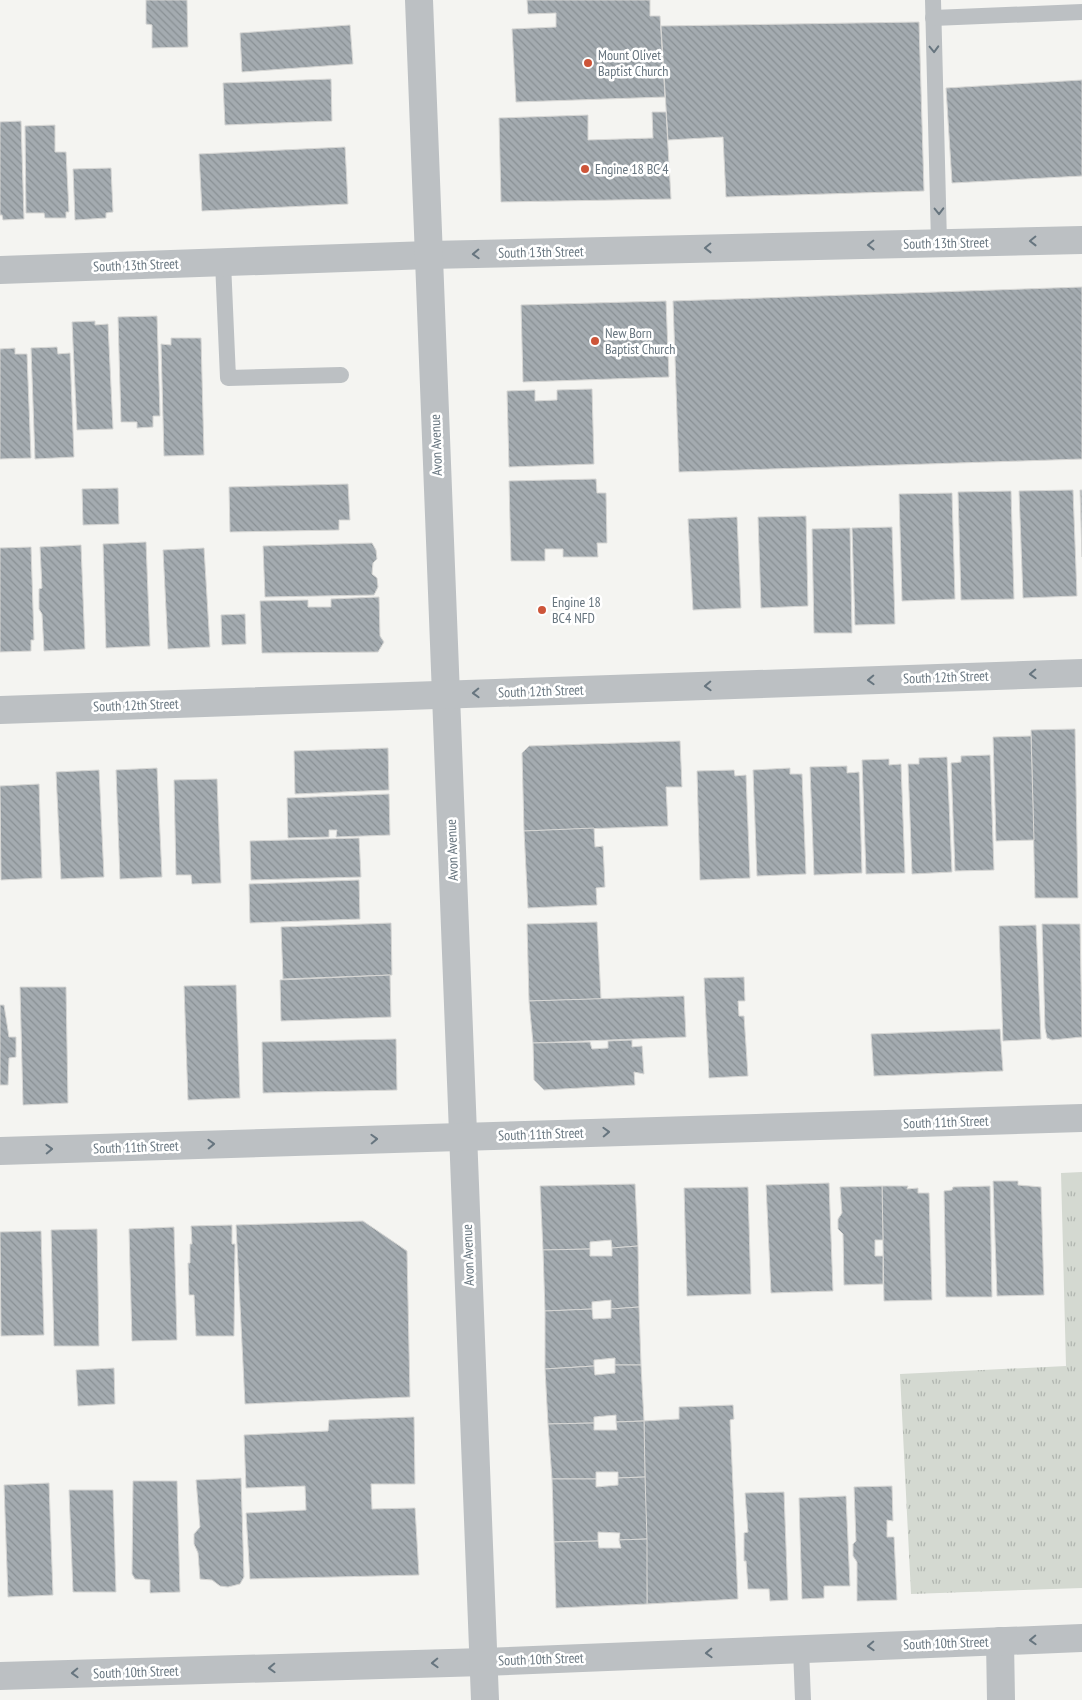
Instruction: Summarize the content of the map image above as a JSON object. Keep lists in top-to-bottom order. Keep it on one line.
{"streets":{"street":["South 13th Street","Avon Avenue","South 12th Street","South 11th Street","South 10th Street"]},"crossings":[["South 13th Street","Avon Avenue"],["Avon Avenue","South 12th Street"],["Avon Avenue","South 11th Street"],["Avon Avenue","South 10th Street"]],"one_way":["South 13th Street","South 12th Street","South 11th Street","South 10th Street"],"places":["Mount Olivet Baptist Church","Engine 18 BC 4","New Born Baptist Church","Engine 18 BC4 NFD"]}
